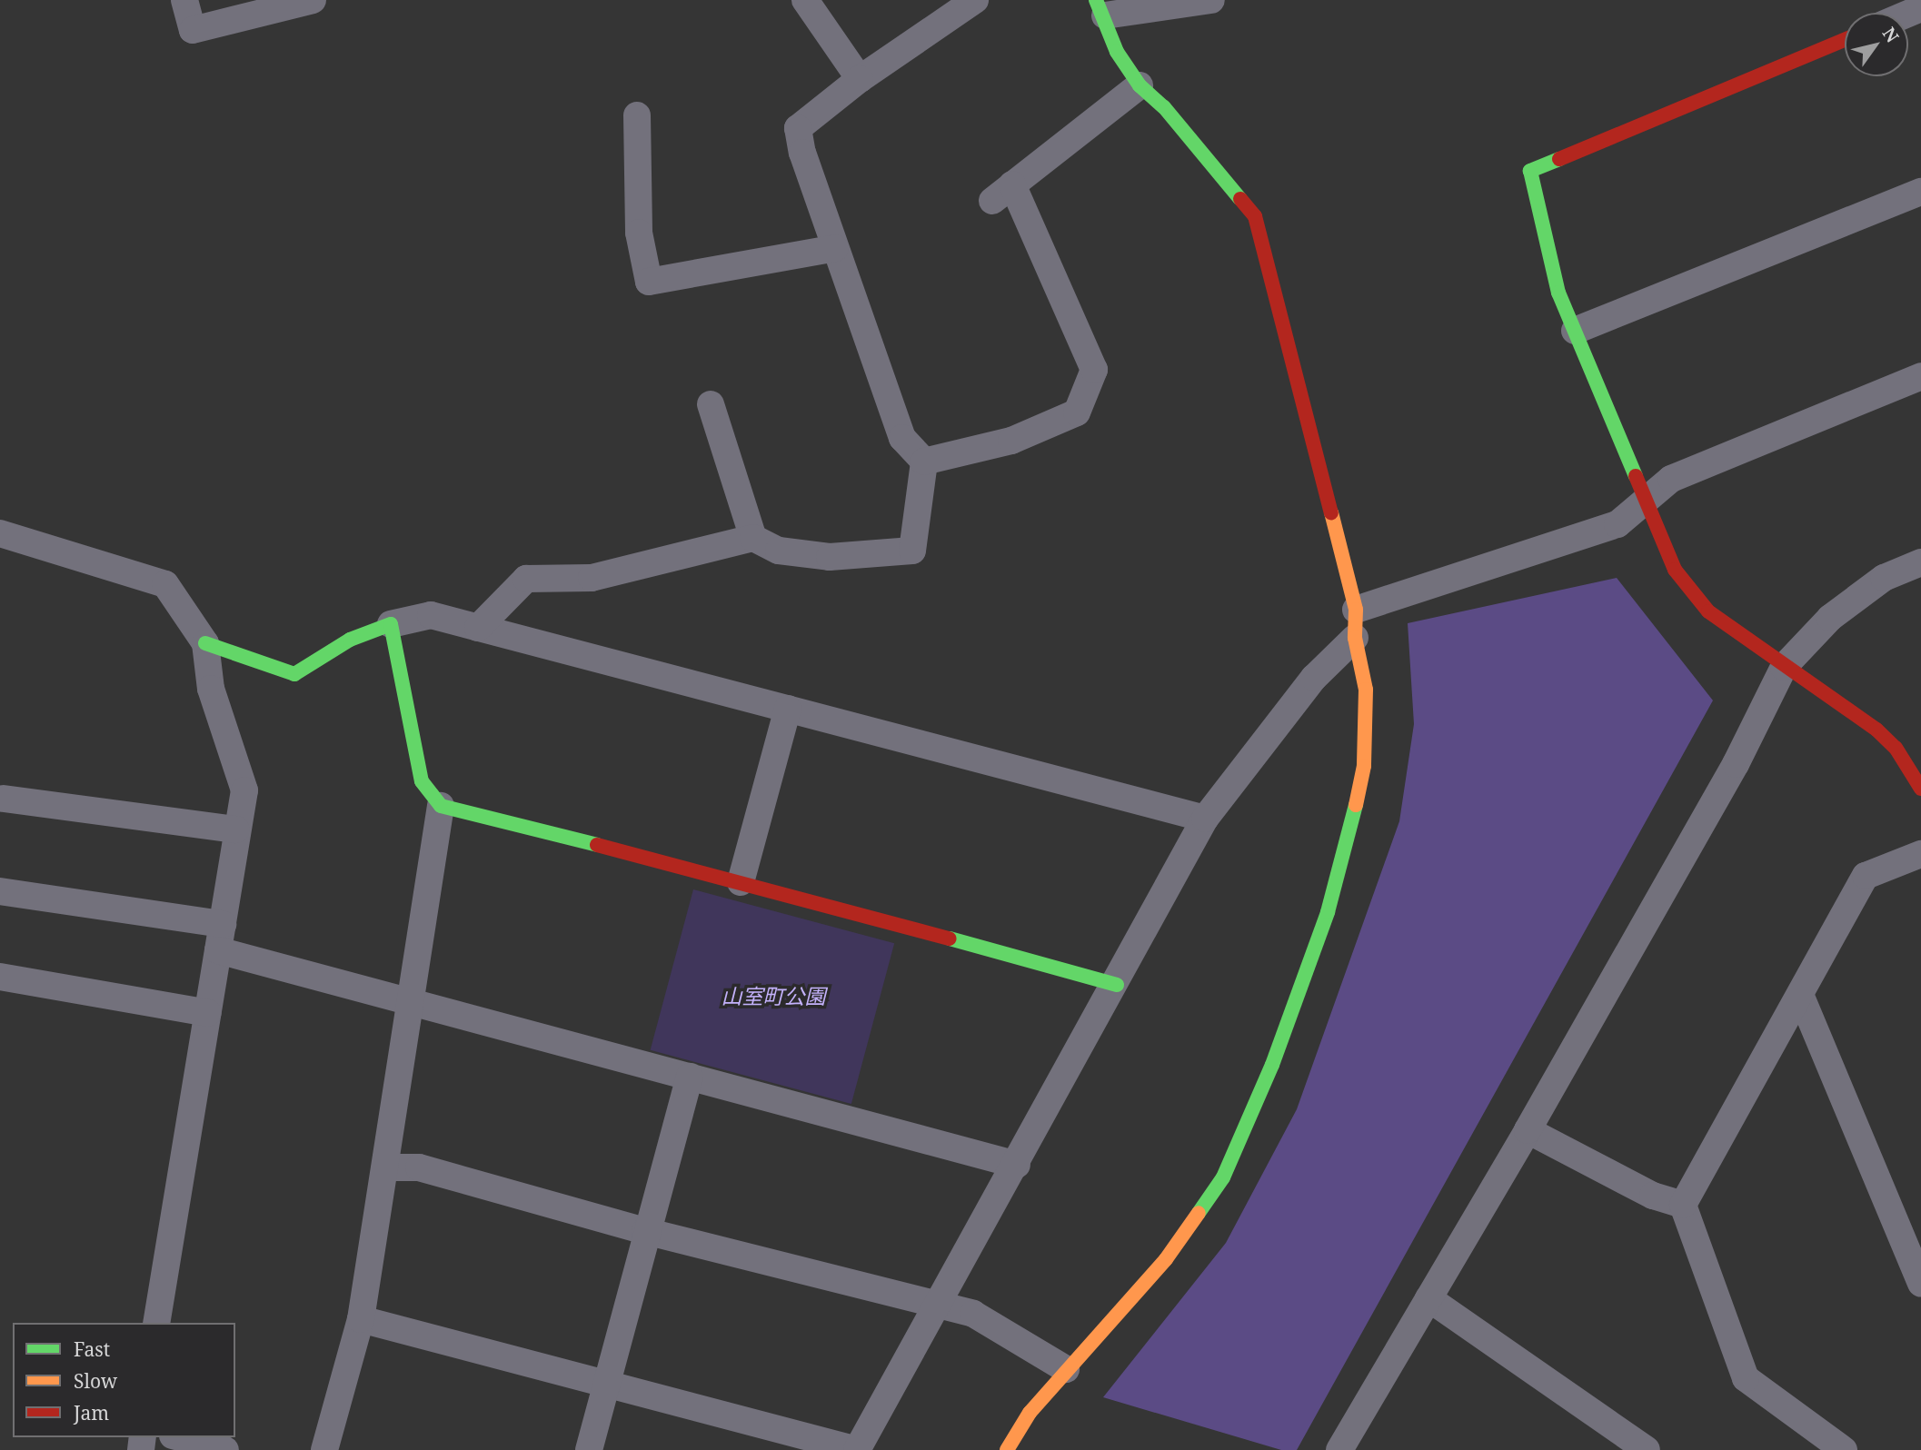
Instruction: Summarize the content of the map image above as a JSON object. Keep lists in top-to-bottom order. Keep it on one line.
{"parks":["山室町公園"],"legend":["Fast","Slow","Jam"],"north":"top right"}
